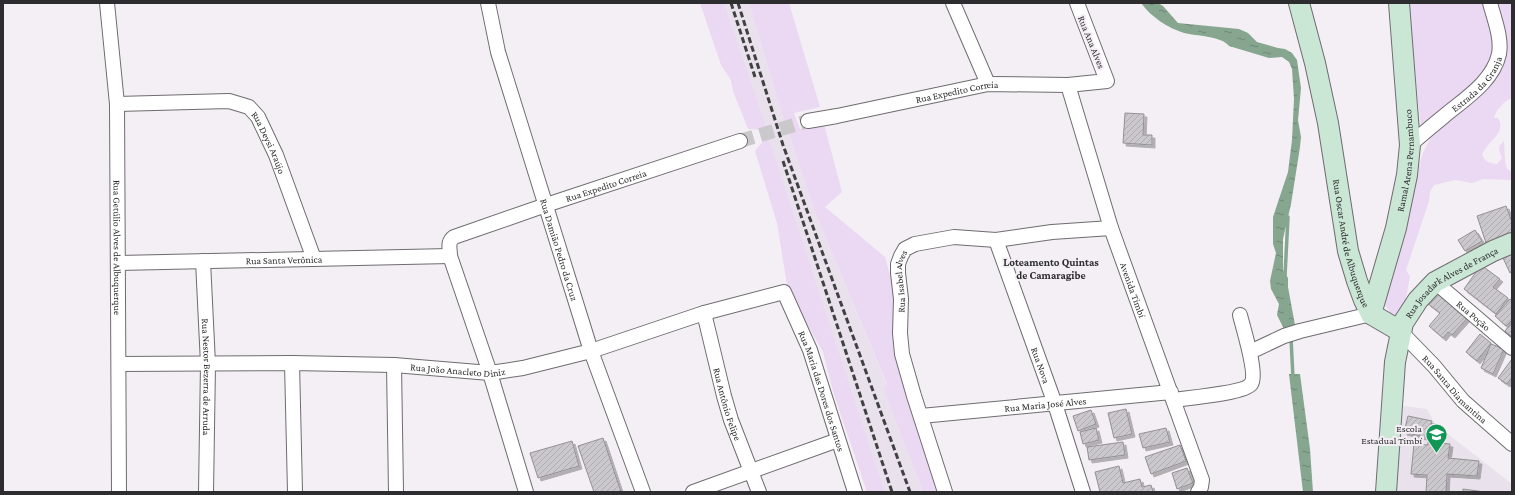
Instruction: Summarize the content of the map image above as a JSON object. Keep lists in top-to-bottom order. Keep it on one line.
{"streets":{"street":["Rua Ana Alves","Estrada da Granja","Rua Expedito Correia","Rua Deysi Araújo","Ramal Arena Pernambuco","Rua Oscar André de Albuquerque","Rua Getúlio Alves de Albuquerque","Rua Damião Pedro da Cruz","Rua Santa Verônica","Rua Isabel Alves","Rua Josadark Alves de França","Avenida Timbí","Rua Poção","Rua Nova","Rua João Anacleto Diniz","Rua Nestor Bezerra de Arruda","Rua Santa Diamantina","Rua Maria das Dores dos Santos","Rua Antônio Felipe","Rua Maria José Alves"]},"crossings":[["Rua Ana Alves","Rua Expedito Correia"],["Estrada da Granja","Ramal Arena Pernambuco"],["Rua Expedito Correia","Rua Damião Pedro da Cruz"],["Rua Expedito Correia","Rua Santa Verônica"],["Rua Expedito Correia","Avenida Timbí"],["Rua Deysi Araújo","Rua Getúlio Alves de Albuquerque"],["Rua Deysi Araújo","Rua Santa Verônica"],["Ramal Arena Pernambuco","Rua Oscar André de Albuquerque"],["Rua Oscar André de Albuquerque","Rua Josadark Alves de França"],["Rua Oscar André de Albuquerque","Rua Santa Diamantina"],["Rua Getúlio Alves de Albuquerque","Rua Santa Verônica"],["Rua Getúlio Alves de Albuquerque","Rua João Anacleto Diniz"],["Rua Damião Pedro da Cruz","Rua João Anacleto Diniz"],["Rua Santa Verônica","Rua Nestor Bezerra de Arruda"],["Rua Isabel Alves","Avenida Timbí"],["Rua Isabel Alves","Rua Nova"],["Rua Isabel Alves","Rua Maria José Alves"],["Rua Josadark Alves de França","Rua Poção"],["Rua Josadark Alves de França","Rua Santa Diamantina"],["Avenida Timbí","Rua Maria José Alves"],["Rua Nova","Rua Maria José Alves"],["Rua João Anacleto Diniz","Rua Nestor Bezerra de Arruda"],["Rua João Anacleto Diniz","Rua Maria das Dores dos Santos"],["Rua João Anacleto Diniz","Rua Antônio Felipe"]],"districts":["Loteamento Quintas de Camaragibe"],"places":{"school or university":["Escola Estadual Timbí"]}}
